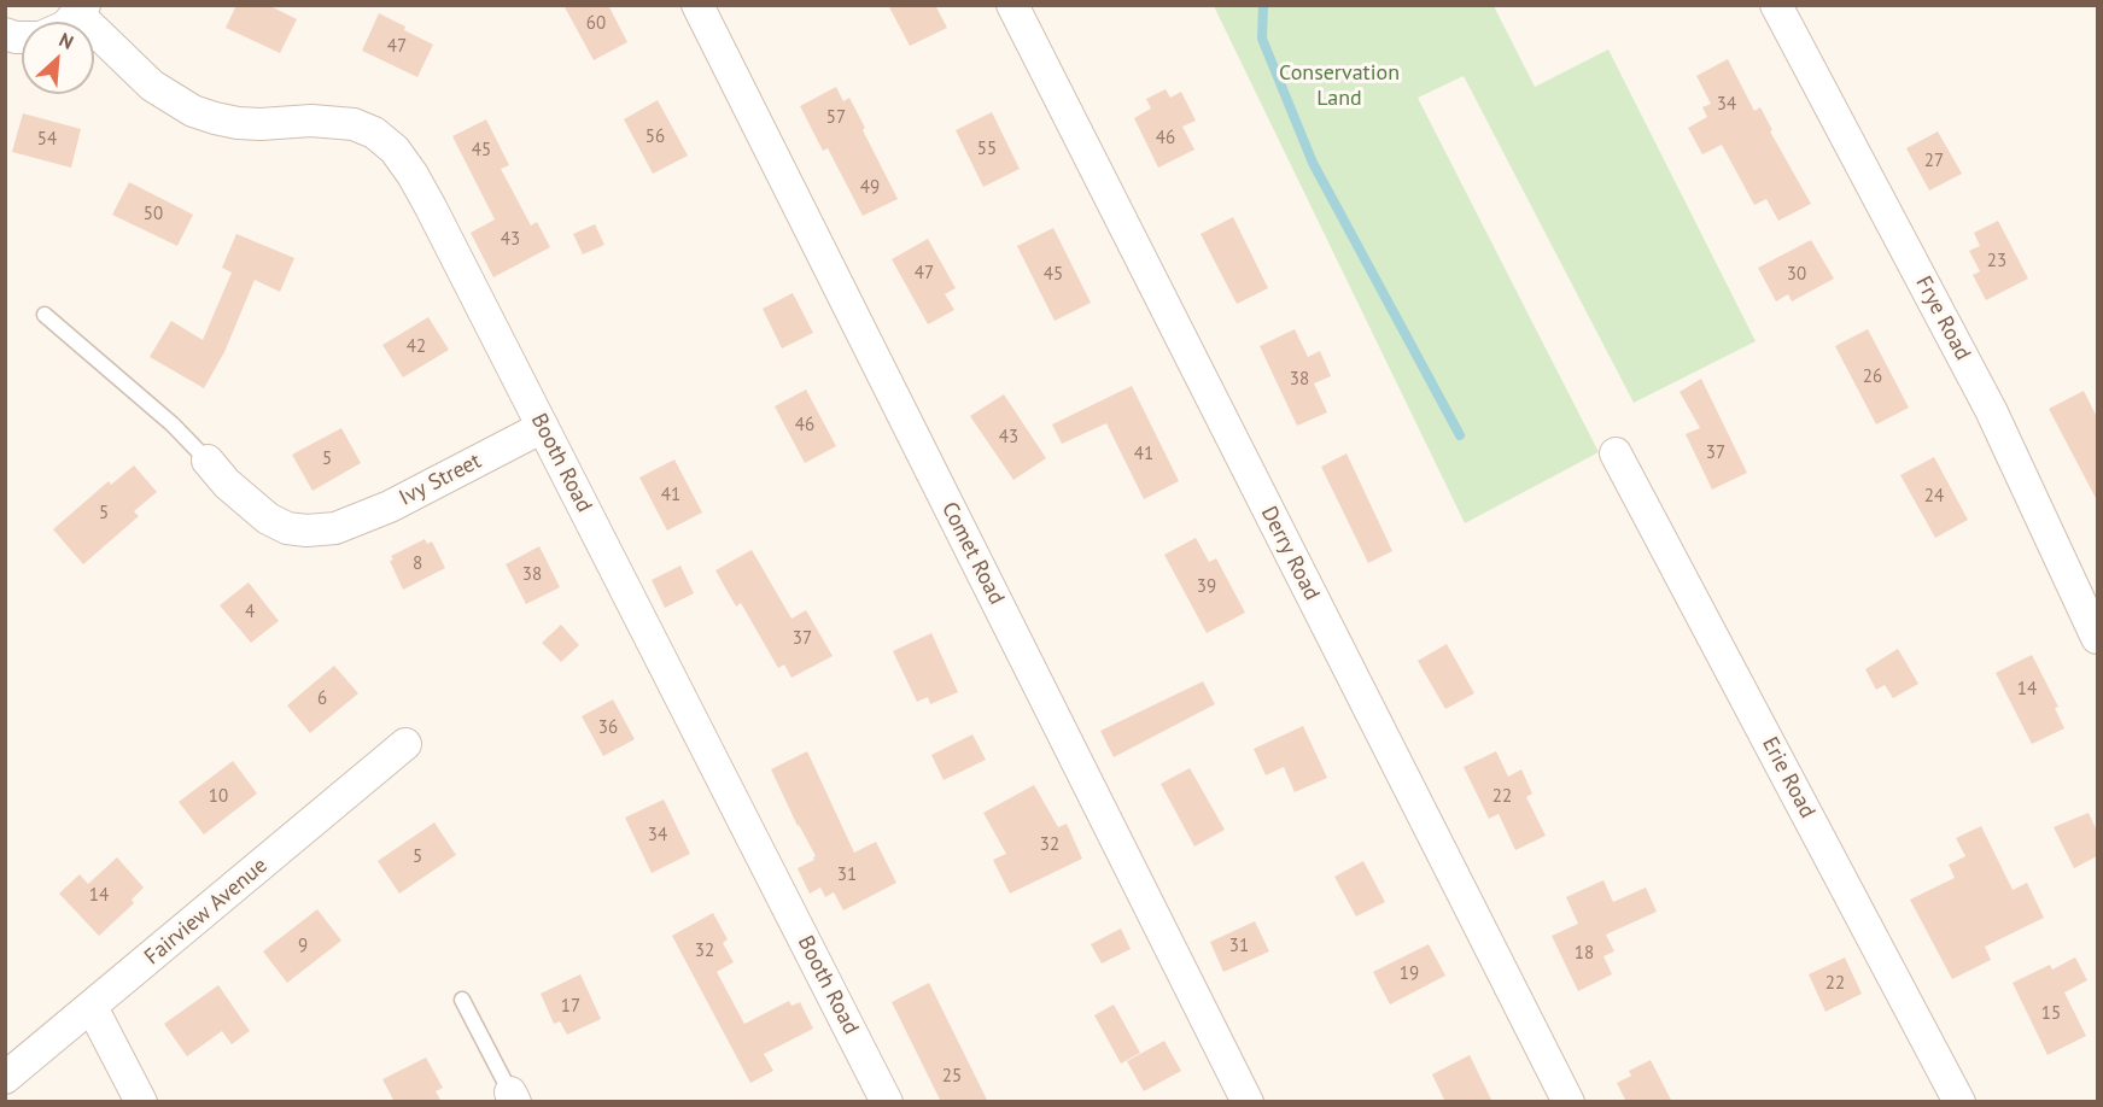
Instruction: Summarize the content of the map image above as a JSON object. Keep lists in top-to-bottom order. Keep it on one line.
{"streets":{"street":["Frye Road","Booth Road","Ivy Street","Comet Road","Derry Road","Erie Road","Fairview Avenue"]},"crossings":[["Booth Road","Ivy Street"]],"parks":["Conservation Land"],"house_numbers":["60","47","34","57","56","46","54","55","45","27","49","50","43","23","47","45","30","42","26","38","46","43","37","41","5","41","24","5","8","38","39","4","37","14","6","36","10","22","34","32","5","31","14","9","31","32","18","19","22","17","15","25"],"north":"top right"}
